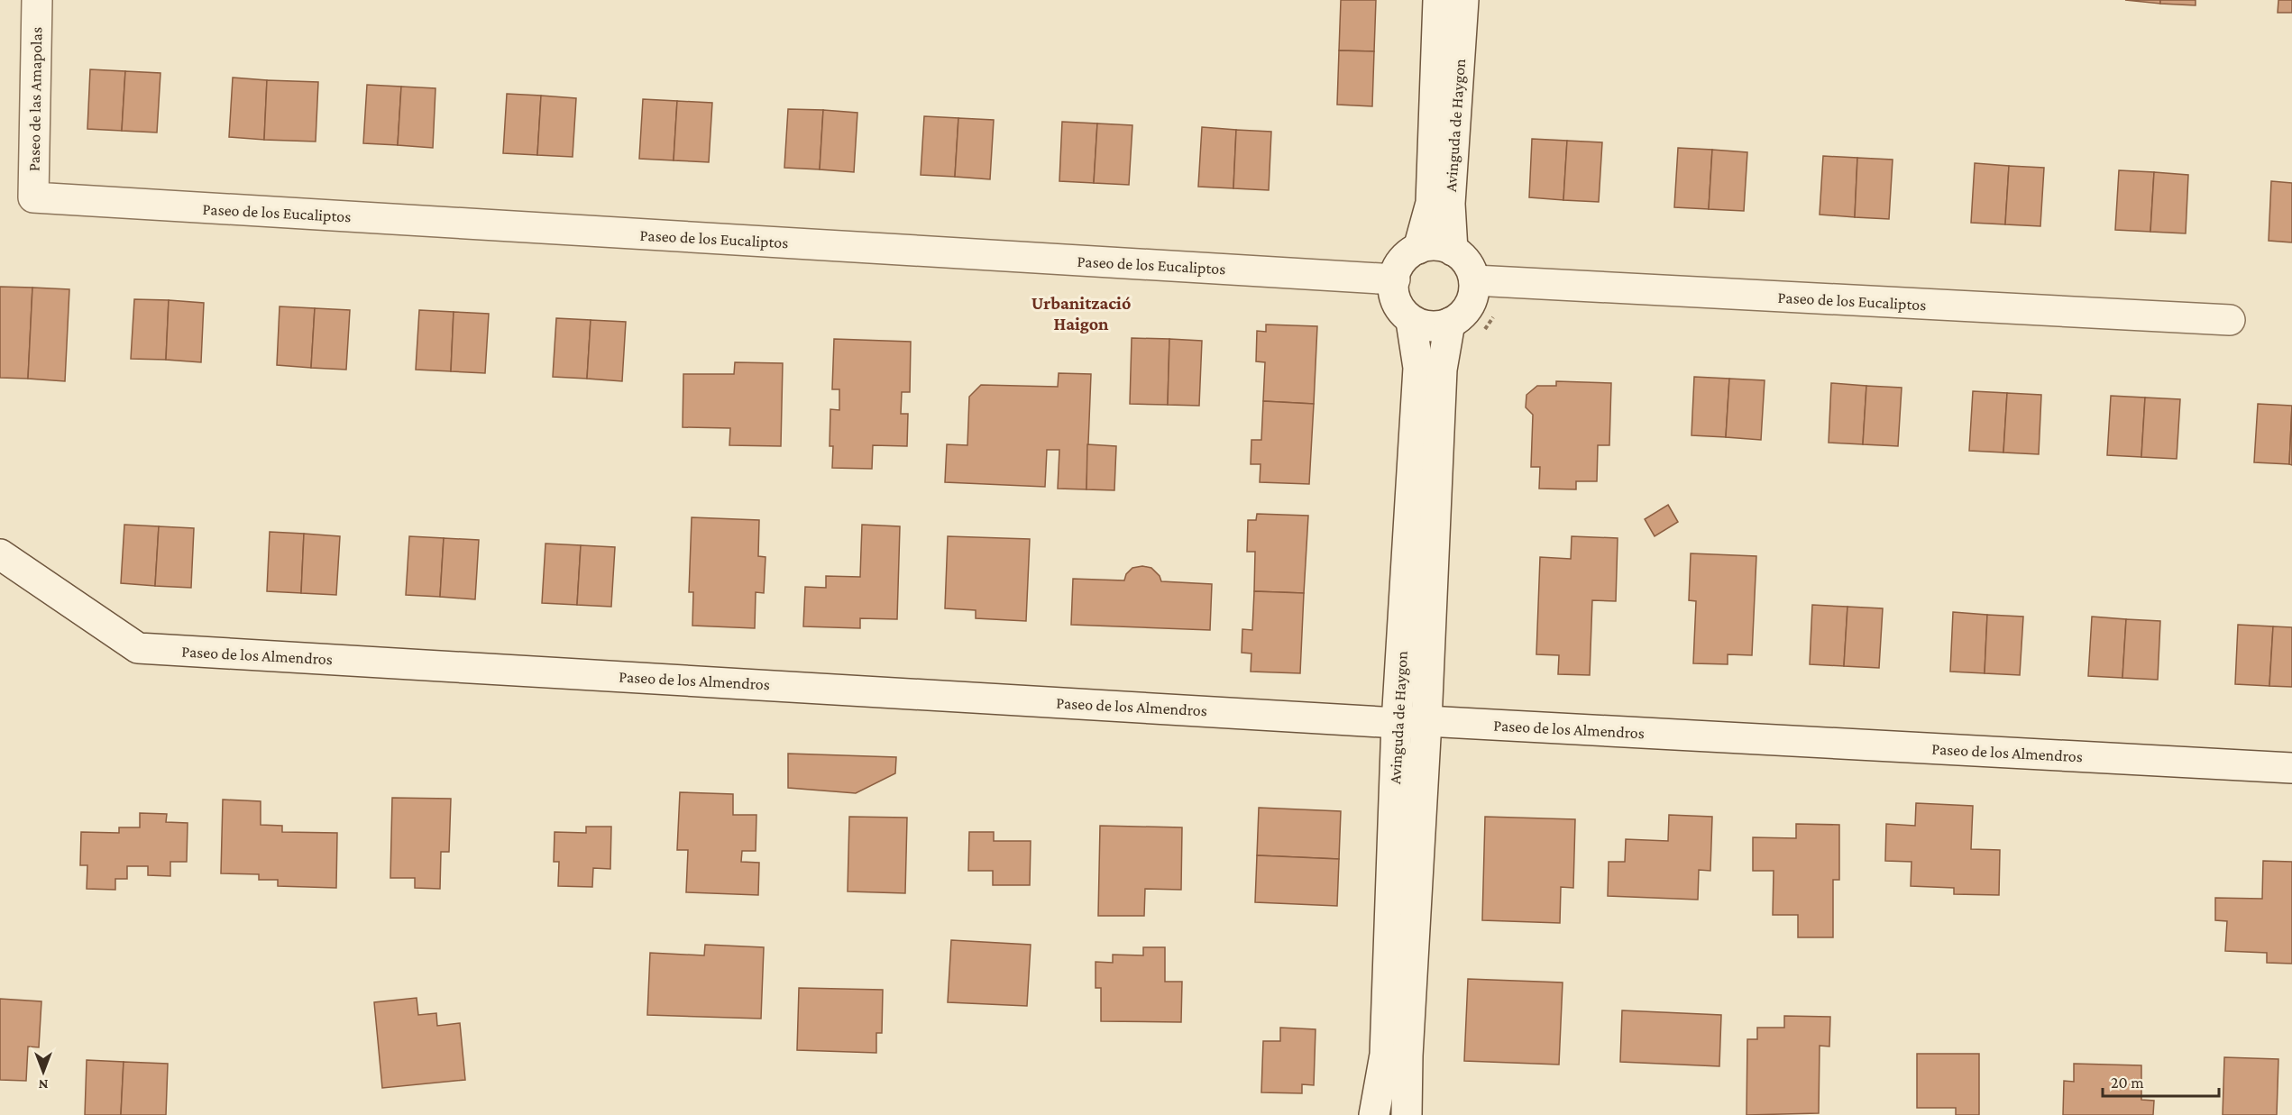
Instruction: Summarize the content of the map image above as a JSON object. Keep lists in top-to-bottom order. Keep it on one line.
{"streets":{"street":["Paseo de las Amapolas","Avinguda de Haygon","Paseo de los Eucaliptos","Paseo de los Almendros"]},"crossings":[["Paseo de las Amapolas","Paseo de los Eucaliptos"],["Avinguda de Haygon","Paseo de los Eucaliptos"],["Avinguda de Haygon","Paseo de los Almendros"]],"districts":["Urbanització Haigon"],"scale_bar":"20 m","north":"bottom"}
